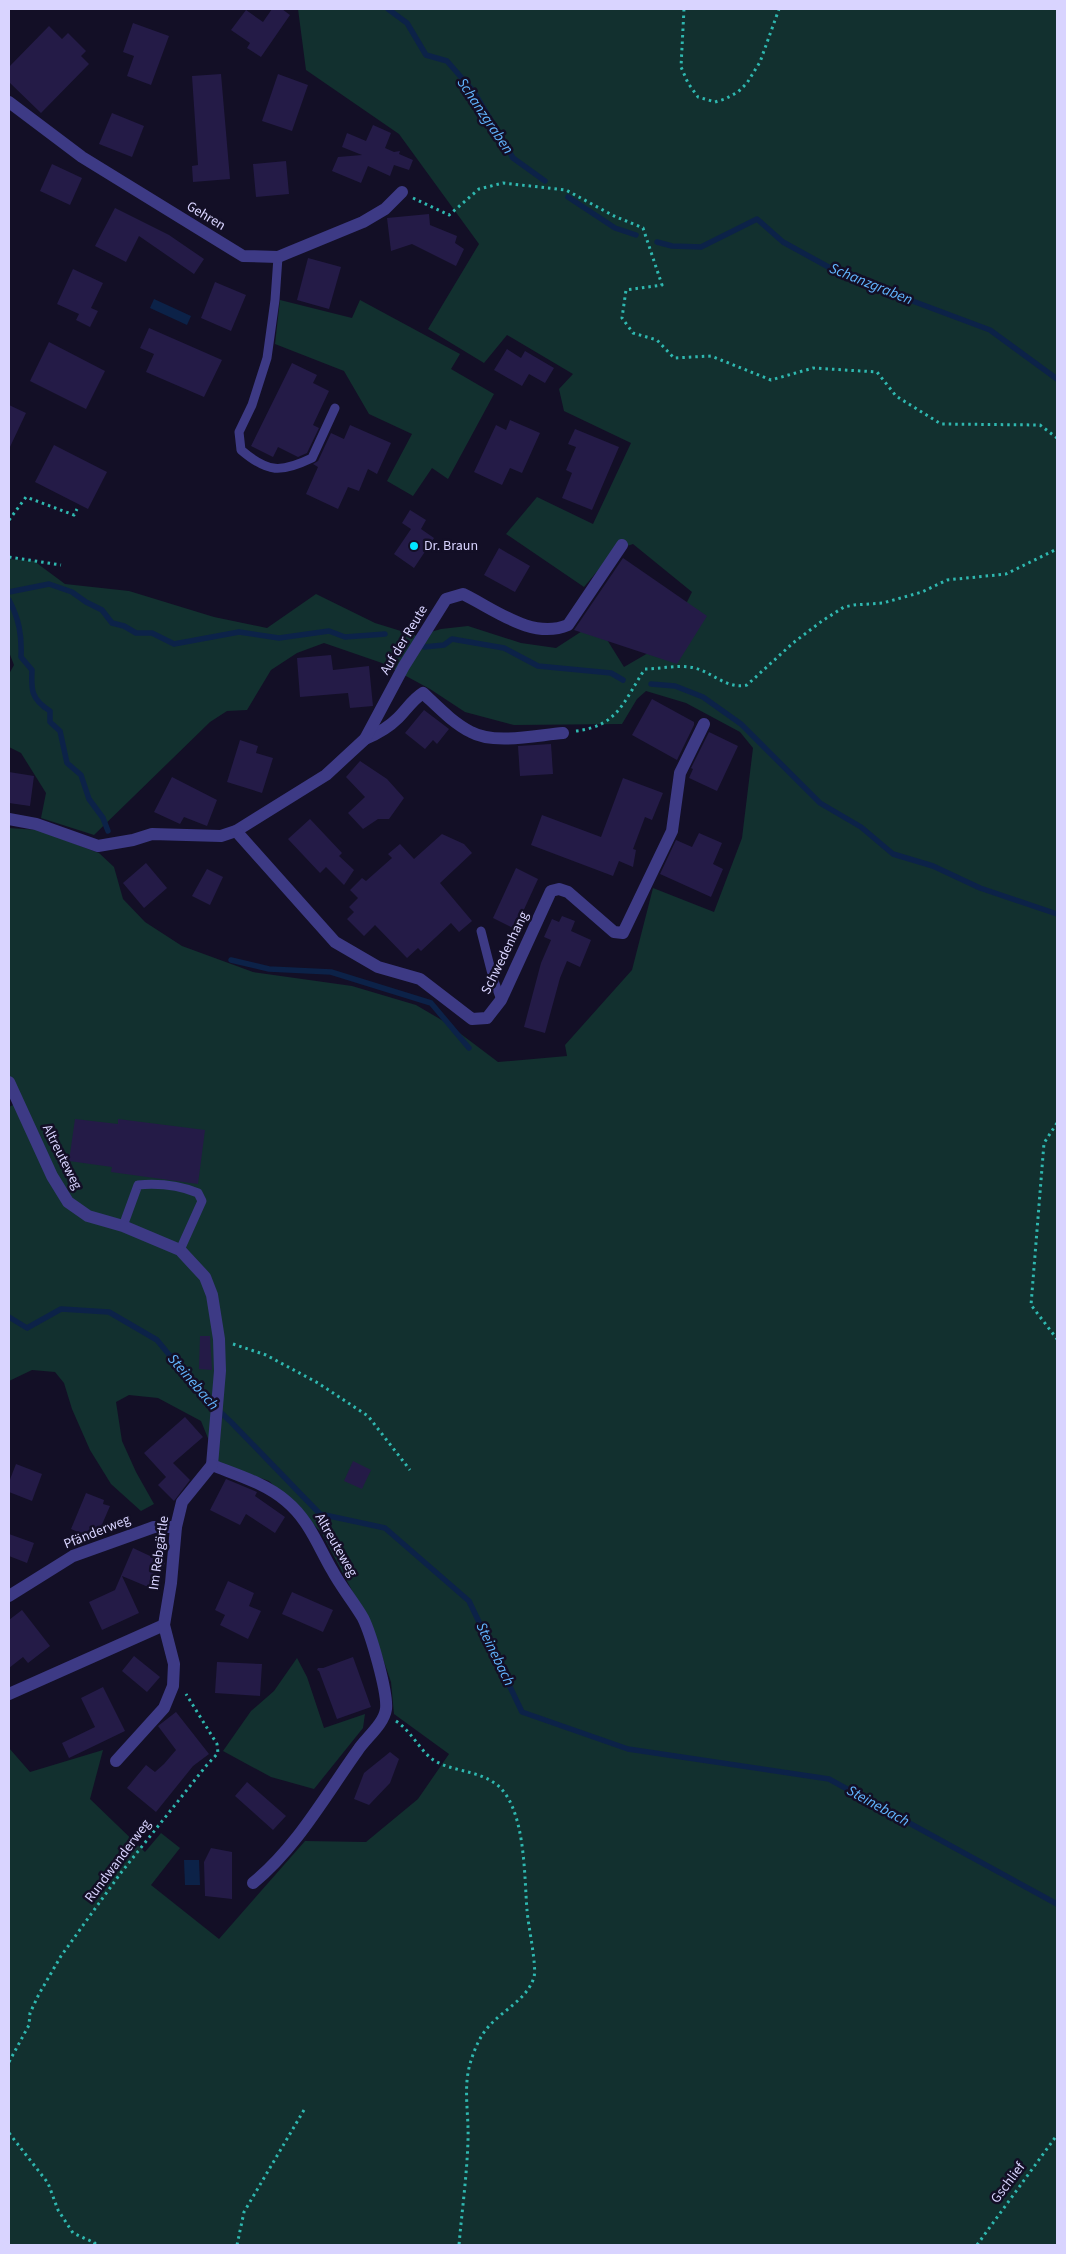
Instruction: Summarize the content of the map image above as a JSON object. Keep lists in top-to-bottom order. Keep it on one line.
{"streets":{"street":["Gehren","Auf der Reute","Schwedenhang","Altreuteweg","Pfänderweg","Im Rebgärtle"],"path":["Rundwanderweg","Gschlief"]},"crossings":[["Auf der Reute","Schwedenhang"],["Altreuteweg","Im Rebgärtle"],["Pfänderweg","Im Rebgärtle"],["Im Rebgärtle","Rundwanderweg"]],"water":["Schanzgraben","Steinebach"],"places":["Dr. Braun"]}
